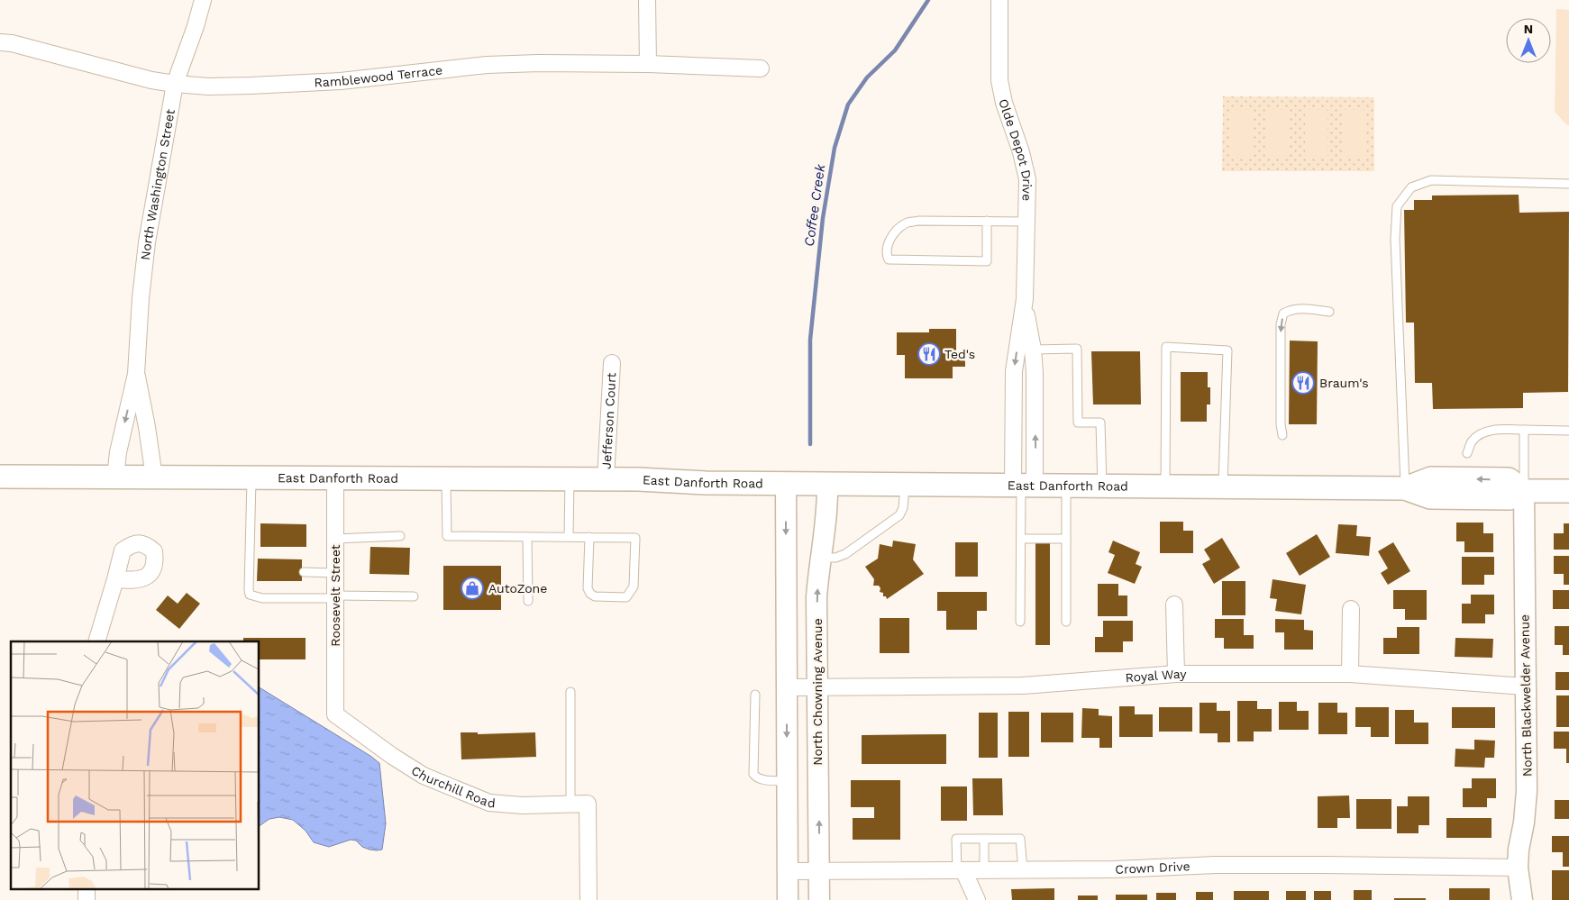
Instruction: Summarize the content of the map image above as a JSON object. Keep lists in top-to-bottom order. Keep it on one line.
{"streets":{"main road":["East Danforth Road"],"street":["Ramblewood Terrace","Olde Depot Drive","North Washington Street","Jefferson Court","Roosevelt Street","Royal Way","North Chowning Avenue","North Blackwelder Avenue","Churchill Road","Crown Drive"]},"crossings":[["Ramblewood Terrace","North Washington Street"],["Olde Depot Drive","East Danforth Road"],["North Washington Street","East Danforth Road"],["Jefferson Court","East Danforth Road"],["East Danforth Road","Roosevelt Street"],["East Danforth Road","North Chowning Avenue"],["East Danforth Road","North Blackwelder Avenue"],["Roosevelt Street","Churchill Road"],["Royal Way","North Chowning Avenue"],["Royal Way","North Blackwelder Avenue"],["North Chowning Avenue","Crown Drive"],["North Blackwelder Avenue","Crown Drive"]],"water":["Coffee Creek"],"places":{"restaurant":["Ted's","Braum's"],"shop":["AutoZone"]},"north":"top"}
